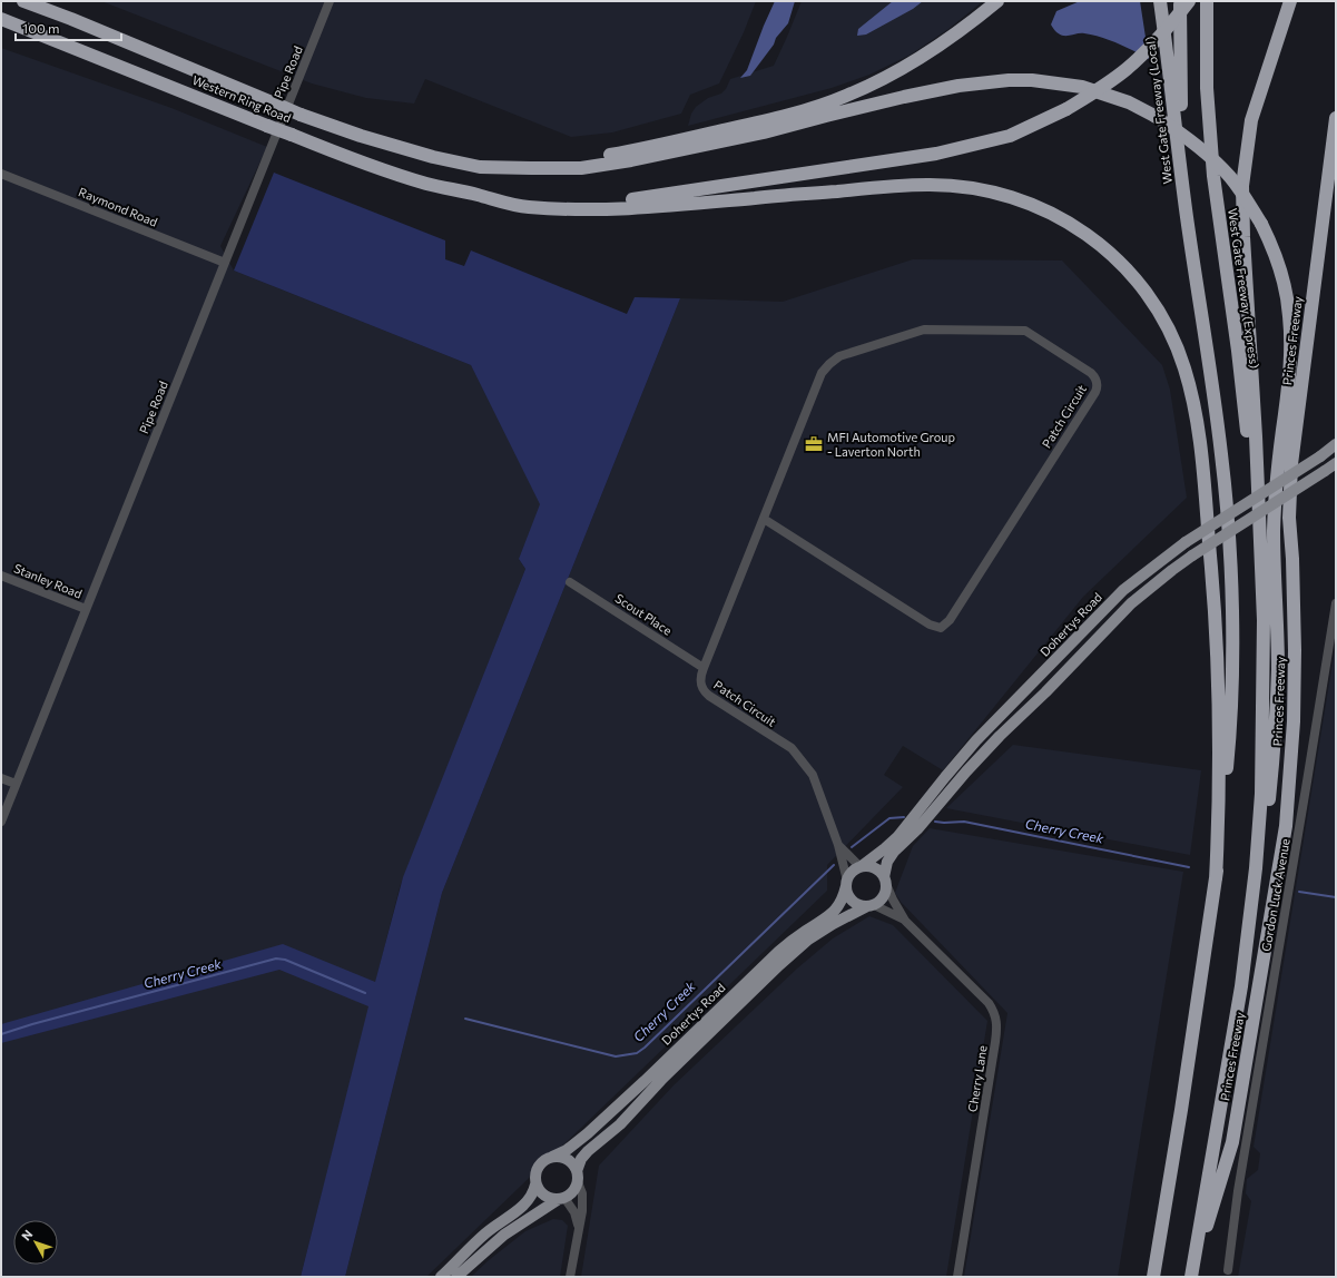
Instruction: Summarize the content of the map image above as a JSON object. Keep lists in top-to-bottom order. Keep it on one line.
{"streets":{"highway":["Western Ring Road","West Gate Freeway (Local)","West Gate Freeway (Express)","Princes Freeway"],"main road":["Dohertys Road"],"street":["Pipe Road","Raymond Road","Patch Circuit","Stanley Road","Scout Place","Gordon Luck Avenue","Cherry Lane"]},"crossings":[["Pipe Road","Raymond Road"],["Pipe Road","Stanley Road"],["West Gate Freeway (Express)","Princes Freeway"],["Patch Circuit","Scout Place"],["Patch Circuit","Dohertys Road"],["Patch Circuit","Cherry Lane"],["Dohertys Road","Cherry Lane"]],"water":["Cherry Creek"],"places":{"office":["MFI Automotive Group - Laverton North"]},"scale_bar":"100 m","north":"top left"}
